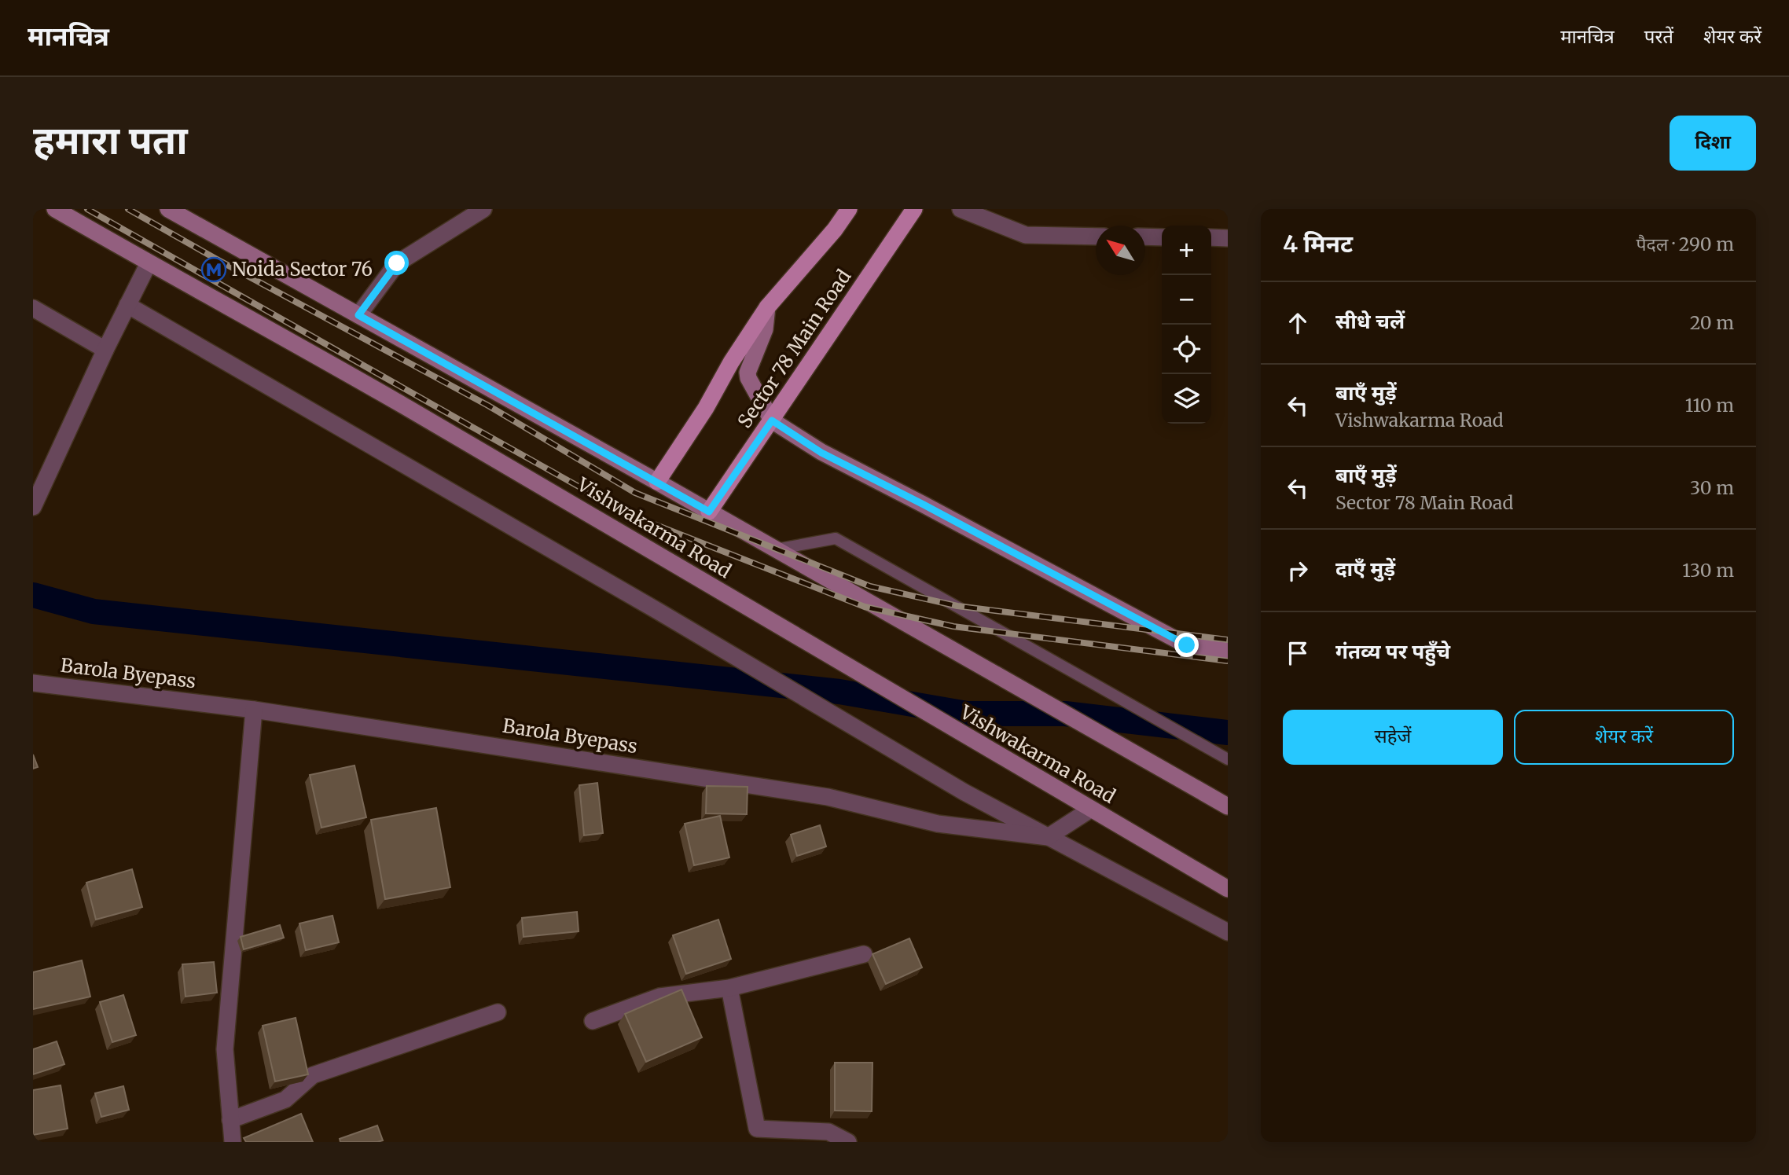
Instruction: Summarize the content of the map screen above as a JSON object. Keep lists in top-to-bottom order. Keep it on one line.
{"streets":{"main road":["Sector 78 Main Road","Vishwakarma Road"],"street":["Barola Byepass"]},"crossings":[["Sector 78 Main Road","Vishwakarma Road"]],"places":{"metro station":["Noida Sector 76"]},"north":"top left","page":{"header":"मानचित्र","nav":["मानचित्र","परतें","शेयर करें"],"buttons":["दिशा",["सहेजें","शेयर करें"]],"title":"हमारा पता","heading":["4 मिनट","पैदल · 290 m"],"map_buttons":["+","−"],"list":[["सीधे चलें","20 m"],["बाएँ मुड़ें","Vishwakarma Road","110 m"],["बाएँ मुड़ें","Sector 78 Main Road","30 m"],["दाएँ मुड़ें","130 m"],"गंतव्य पर पहुँचे"]}}
